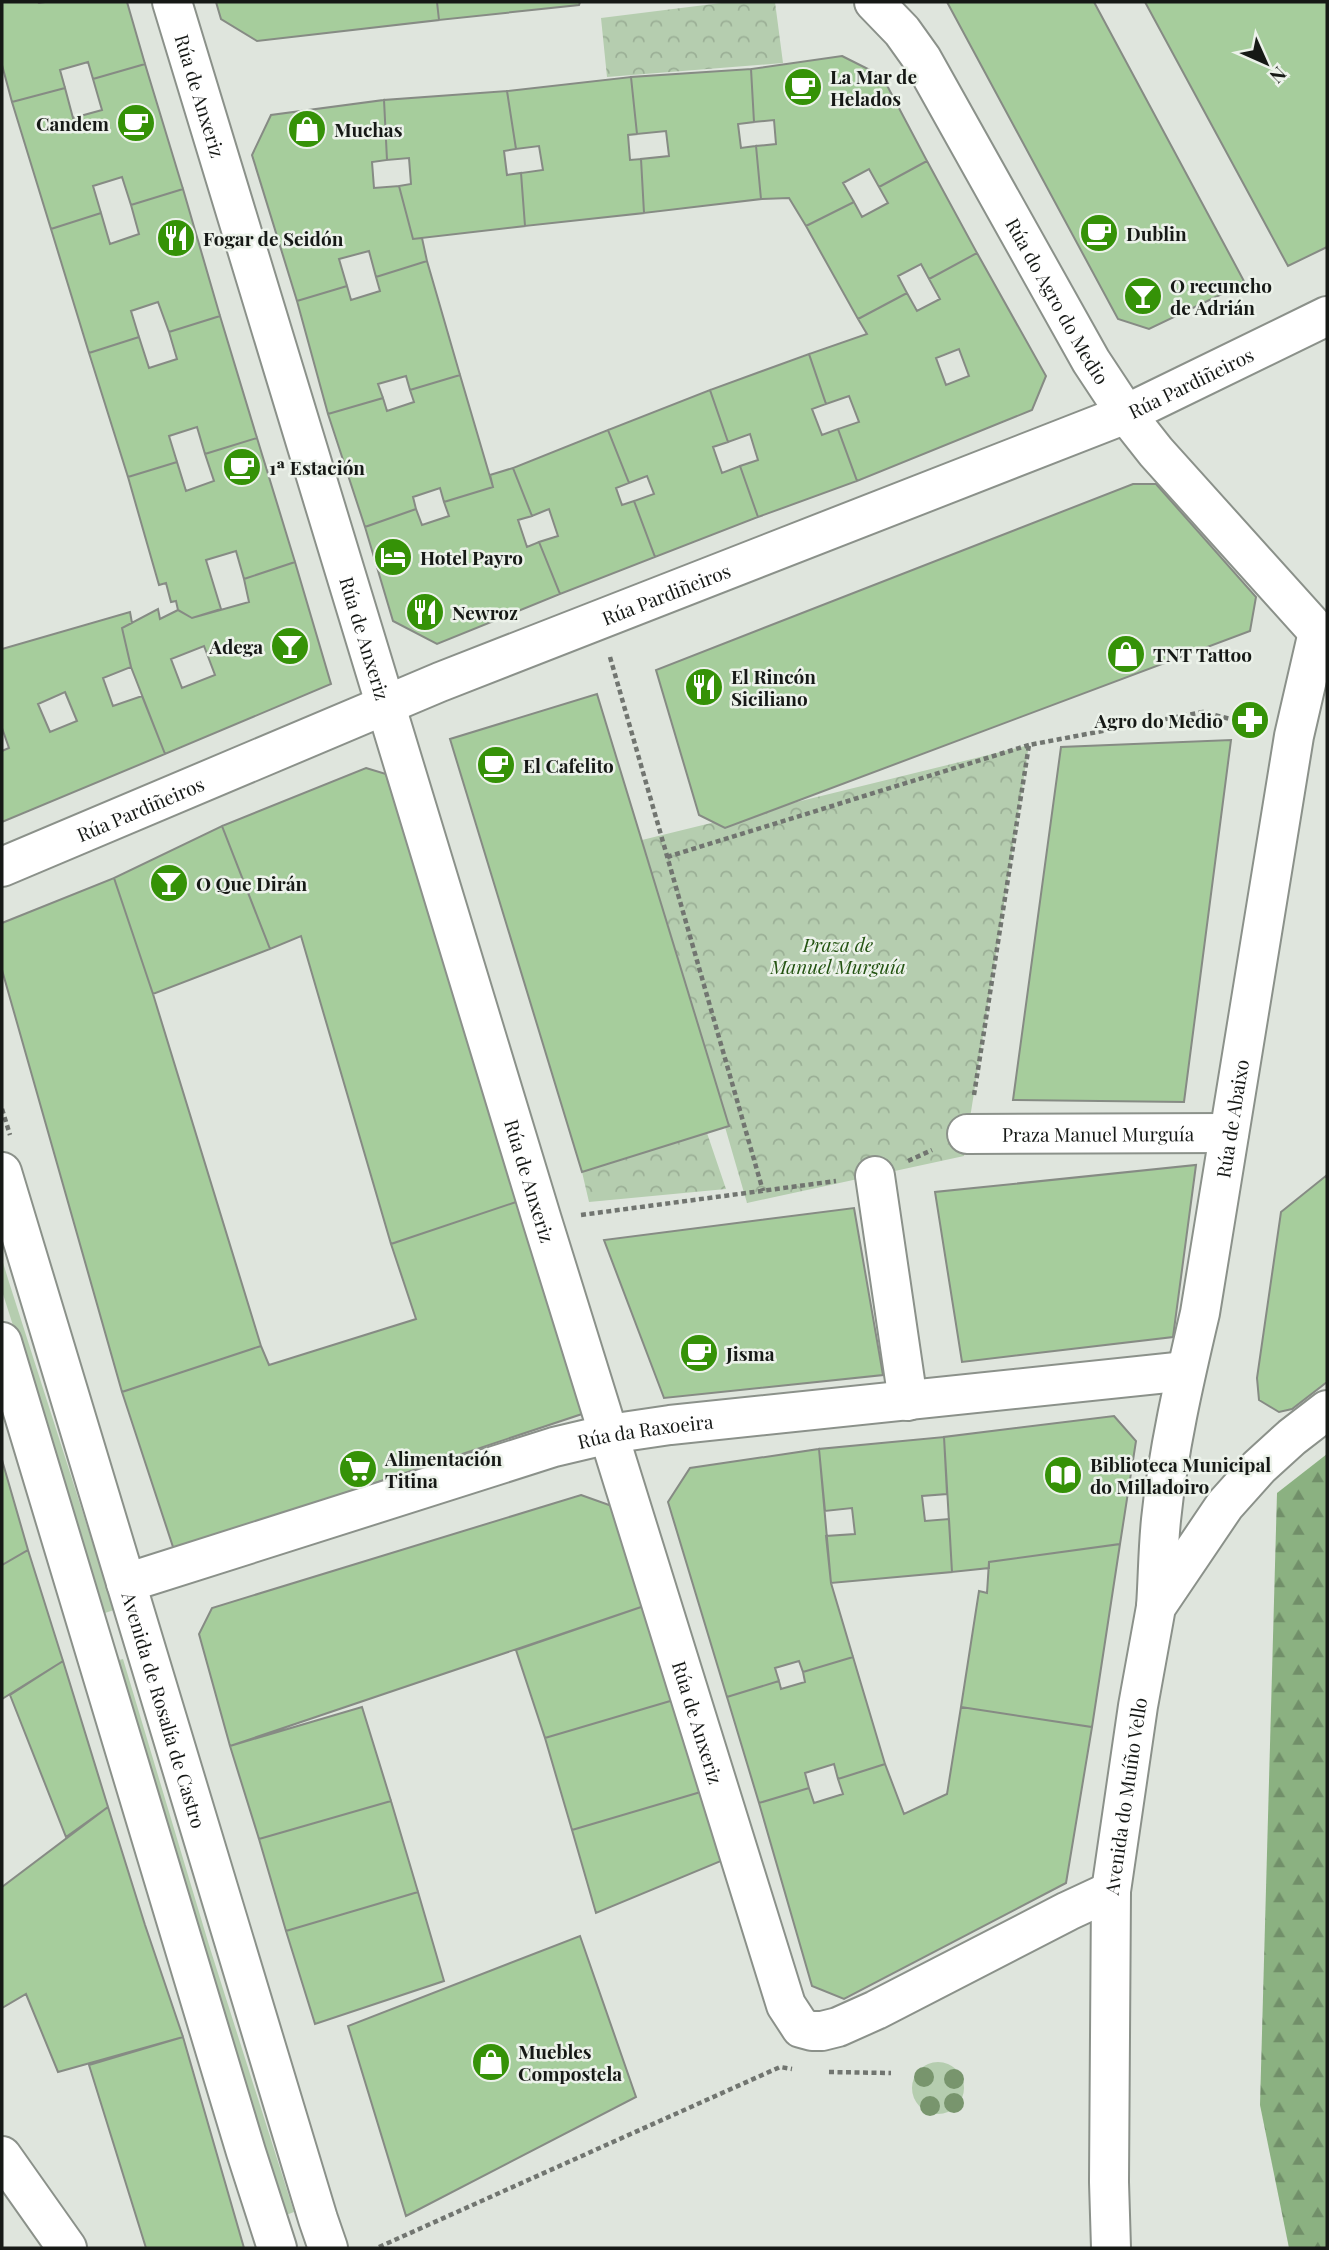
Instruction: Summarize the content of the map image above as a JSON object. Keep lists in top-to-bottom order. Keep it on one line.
{"streets":{"main road":["Rúa de Anxeriz","Rúa do Agro do Medio","Rúa Pardiñeiros","Rúa de Abaixo","Praza Manuel Murguía","Rúa da Raxoeira","Avenida de Rosalía de Castro","Avenida do Muíño Vello"]},"crossings":[["Rúa de Anxeriz","Rúa Pardiñeiros"],["Rúa de Anxeriz","Rúa da Raxoeira"],["Rúa de Anxeriz","Avenida do Muíño Vello"],["Rúa do Agro do Medio","Rúa Pardiñeiros"],["Rúa do Agro do Medio","Rúa de Abaixo"],["Rúa de Abaixo","Praza Manuel Murguía"],["Rúa de Abaixo","Rúa da Raxoeira"],["Rúa de Abaixo","Avenida do Muíño Vello"],["Rúa da Raxoeira","Avenida de Rosalía de Castro"]],"parks":["Praza de Manuel Murguía"],"places":{"cafe":["La Mar de Helados","Candem","Dublin","1ª Estación","El Cafelito","Jisma"],"shop":["Muchas","TNT Tattoo","Muebles Compostela"],"restaurant":["Fogar de Seidón","Newroz","El Rincón Siciliano"],"bar":["O recuncho de Adrián","Adega","O Que Dirán"],"hotel":["Hotel Payro"],"pharmacy":["Agro do Medio"],"supermarket":["Alimentación Titina"],"library":["Biblioteca Municipal do Milladoiro"]},"north":"bottom right"}
